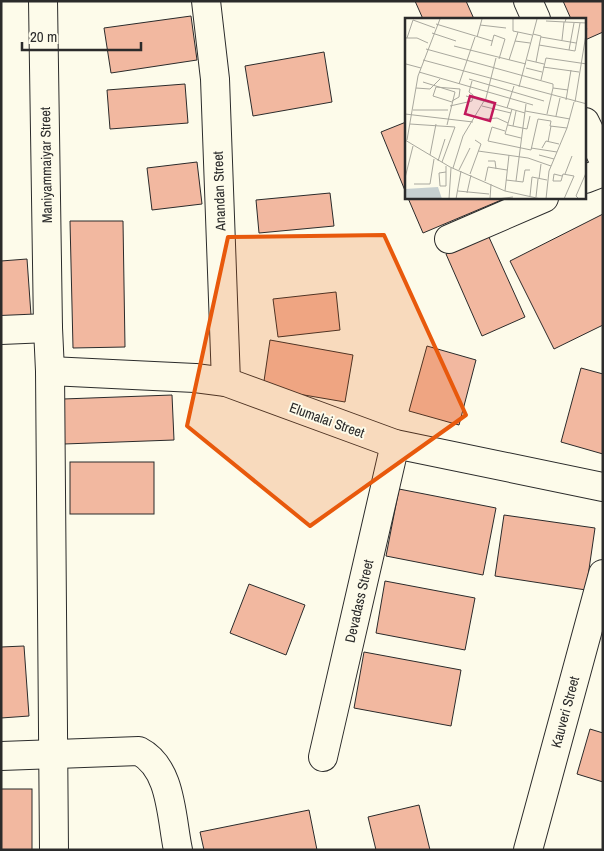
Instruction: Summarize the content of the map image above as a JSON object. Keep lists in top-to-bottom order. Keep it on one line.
{"streets":{"street":["Maniyammaiyar Street","Anandan Street","Elumalai Street","Devadass Street","Kauveri Street"]},"crossings":[["Maniyammaiyar Street","Elumalai Street"],["Anandan Street","Elumalai Street"],["Elumalai Street","Devadass Street"]],"scale_bar":"20 m"}
